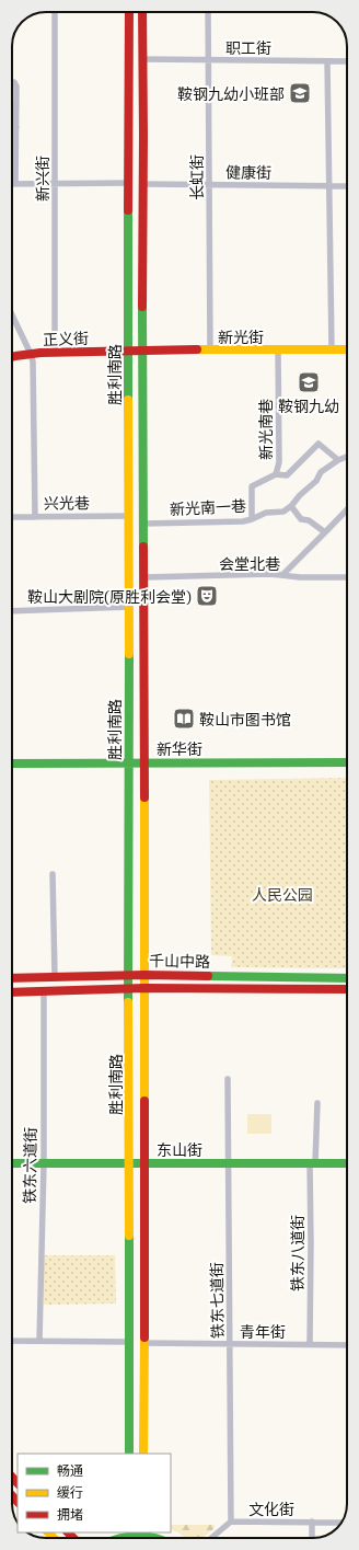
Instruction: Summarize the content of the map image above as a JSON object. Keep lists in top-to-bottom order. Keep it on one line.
{"streets":{"main road":["新光街","正义街","胜利南路","新华街","千山中路","东山街"],"street":["职工街","健康街","长虹街","新兴街","新光南巷","兴光巷","新光南一巷","会堂北巷","铁东六道街","铁东八道街","铁东七道街","青年街","文化街"]},"crossings":[["职工街","长虹街"],["职工街","胜利南路"],["健康街","长虹街"],["健康街","胜利南路"],["长虹街","新光街"],["新兴街","正义街"],["新光街","正义街"],["新光街","胜利南路"],["新光街","新光南巷"],["正义街","胜利南路"],["胜利南路","兴光巷"],["胜利南路","新光南一巷"],["胜利南路","会堂北巷"],["胜利南路","新华街"],["胜利南路","千山中路"],["胜利南路","东山街"],["胜利南路","青年街"],["新光南巷","新光南一巷"],["千山中路","铁东六道街"],["东山街","铁东六道街"],["东山街","铁东八道街"],["东山街","铁东七道街"],["铁东八道街","青年街"],["铁东七道街","青年街"],["铁东七道街","文化街"]],"parks":["人民公园"],"places":{"school or university":["鞍钢九幼小班部","鞍钢九幼"],"theatre":["鞍山大剧院(原胜利会堂)"],"library":["鞍山市图书馆"]},"legend":["畅通","缓行","拥堵"]}
